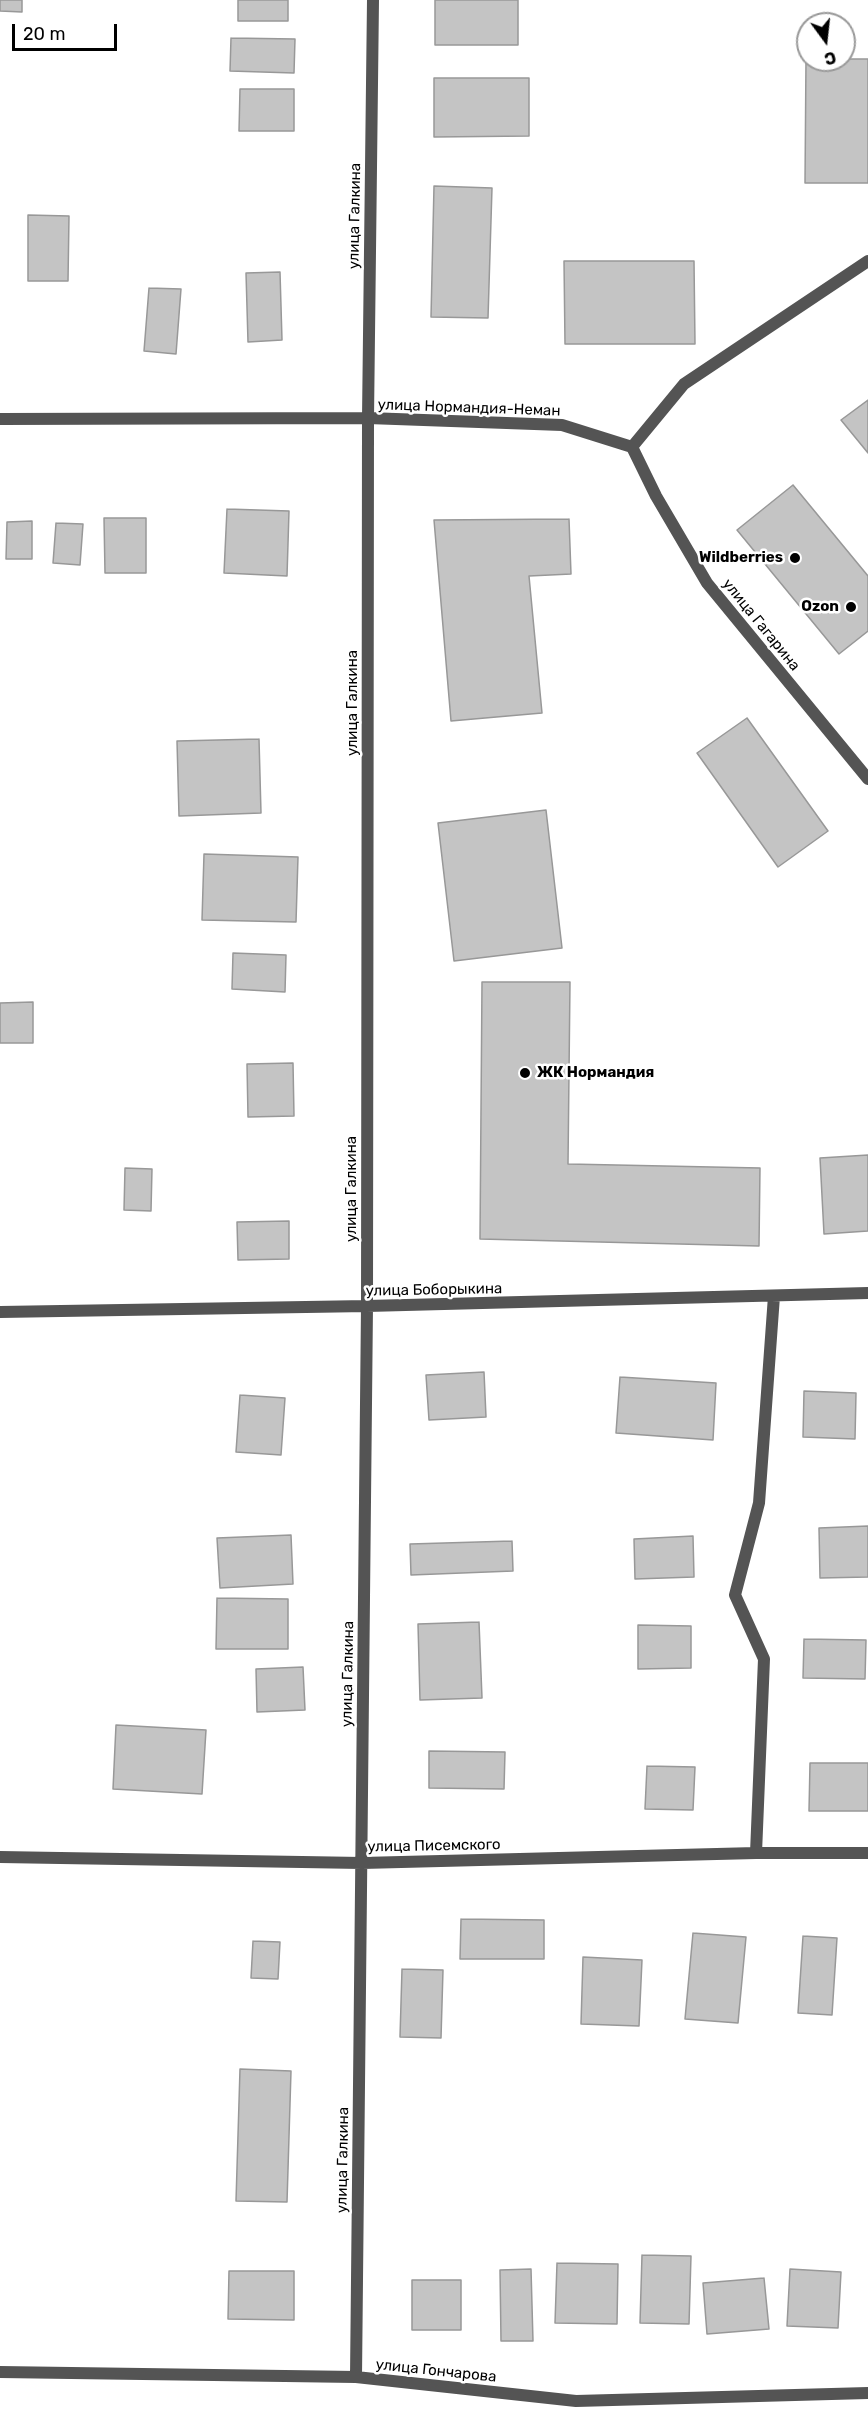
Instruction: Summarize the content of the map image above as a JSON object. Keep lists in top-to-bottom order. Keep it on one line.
{"streets":{"street":["улица Галкина","улица Нормандия-Неман","улица Гагарина","улица Боборыкина","улица Писемского","улица Гончарова"]},"crossings":[["улица Галкина","улица Нормандия-Неман"],["улица Галкина","улица Боборыкина"],["улица Галкина","улица Писемского"],["улица Галкина","улица Гончарова"],["улица Нормандия-Неман","улица Гагарина"]],"places":["Wildberries","Ozon","ЖК Нормандия"],"scale_bar":"20 m","north":"bottom"}
